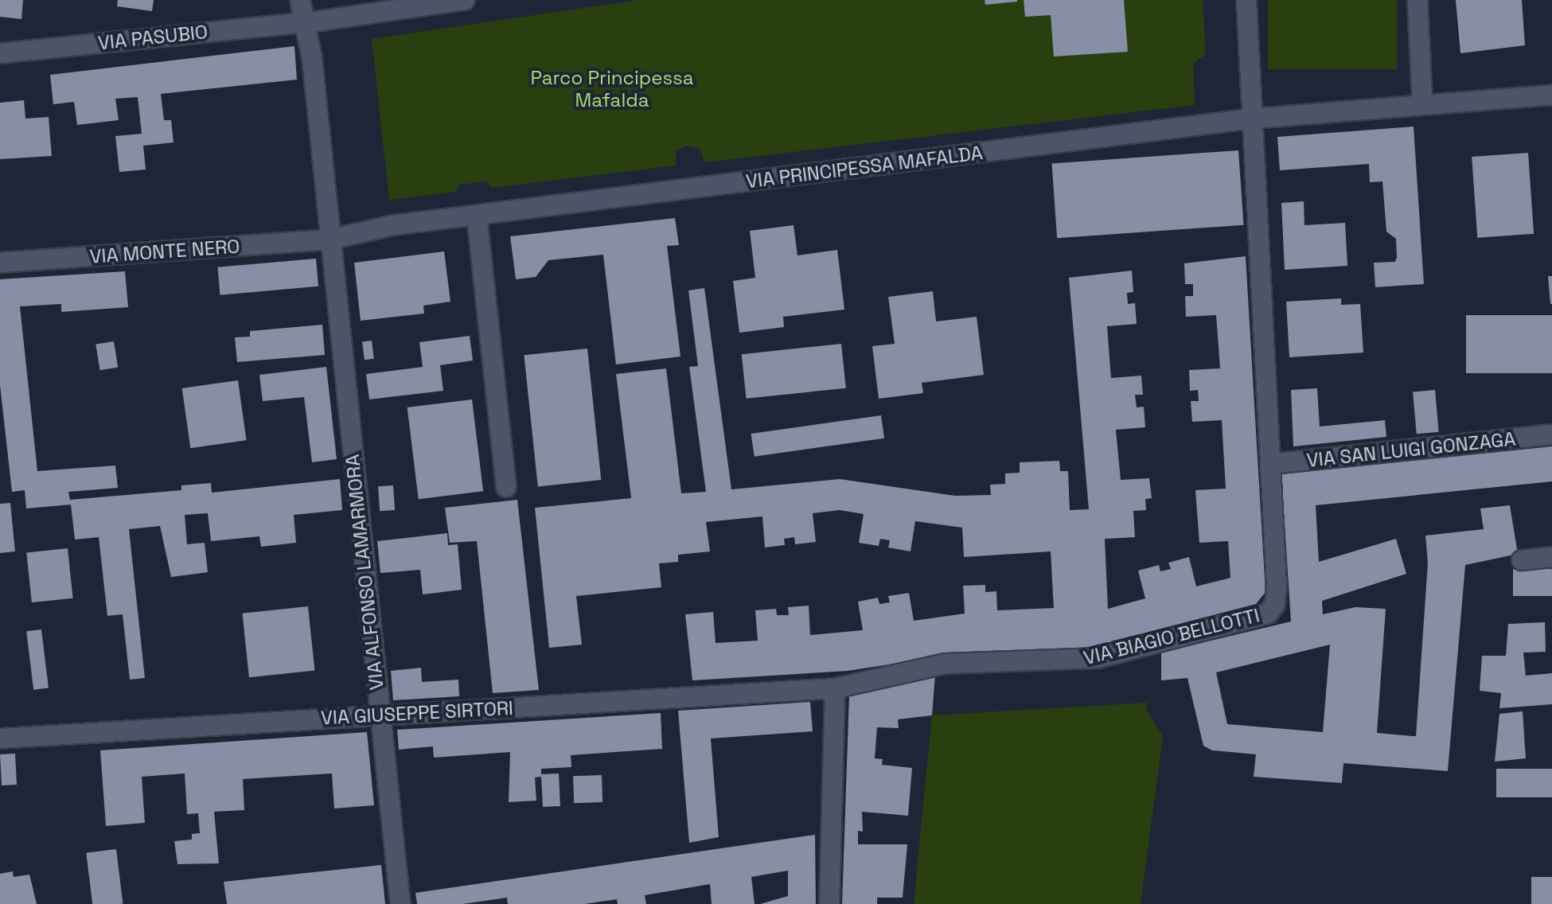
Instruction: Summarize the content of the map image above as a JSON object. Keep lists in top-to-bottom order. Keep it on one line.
{"streets":{"street":["VIA PASUBIO","VIA PRINCIPESSA MAFALDA","VIA MONTE NERO","VIA SAN LUIGI GONZAGA","VIA ALFONSO LAMARMORA","VIA BIAGIO BELLOTTI","VIA GIUSEPPE SIRTORI"]},"crossings":[["VIA PASUBIO","VIA ALFONSO LAMARMORA"],["VIA PRINCIPESSA MAFALDA","VIA MONTE NERO"],["VIA PRINCIPESSA MAFALDA","VIA ALFONSO LAMARMORA"],["VIA PRINCIPESSA MAFALDA","VIA BIAGIO BELLOTTI"],["VIA MONTE NERO","VIA ALFONSO LAMARMORA"],["VIA SAN LUIGI GONZAGA","VIA BIAGIO BELLOTTI"],["VIA ALFONSO LAMARMORA","VIA GIUSEPPE SIRTORI"],["VIA BIAGIO BELLOTTI","VIA GIUSEPPE SIRTORI"]],"parks":["Parco Principessa Mafalda"]}
